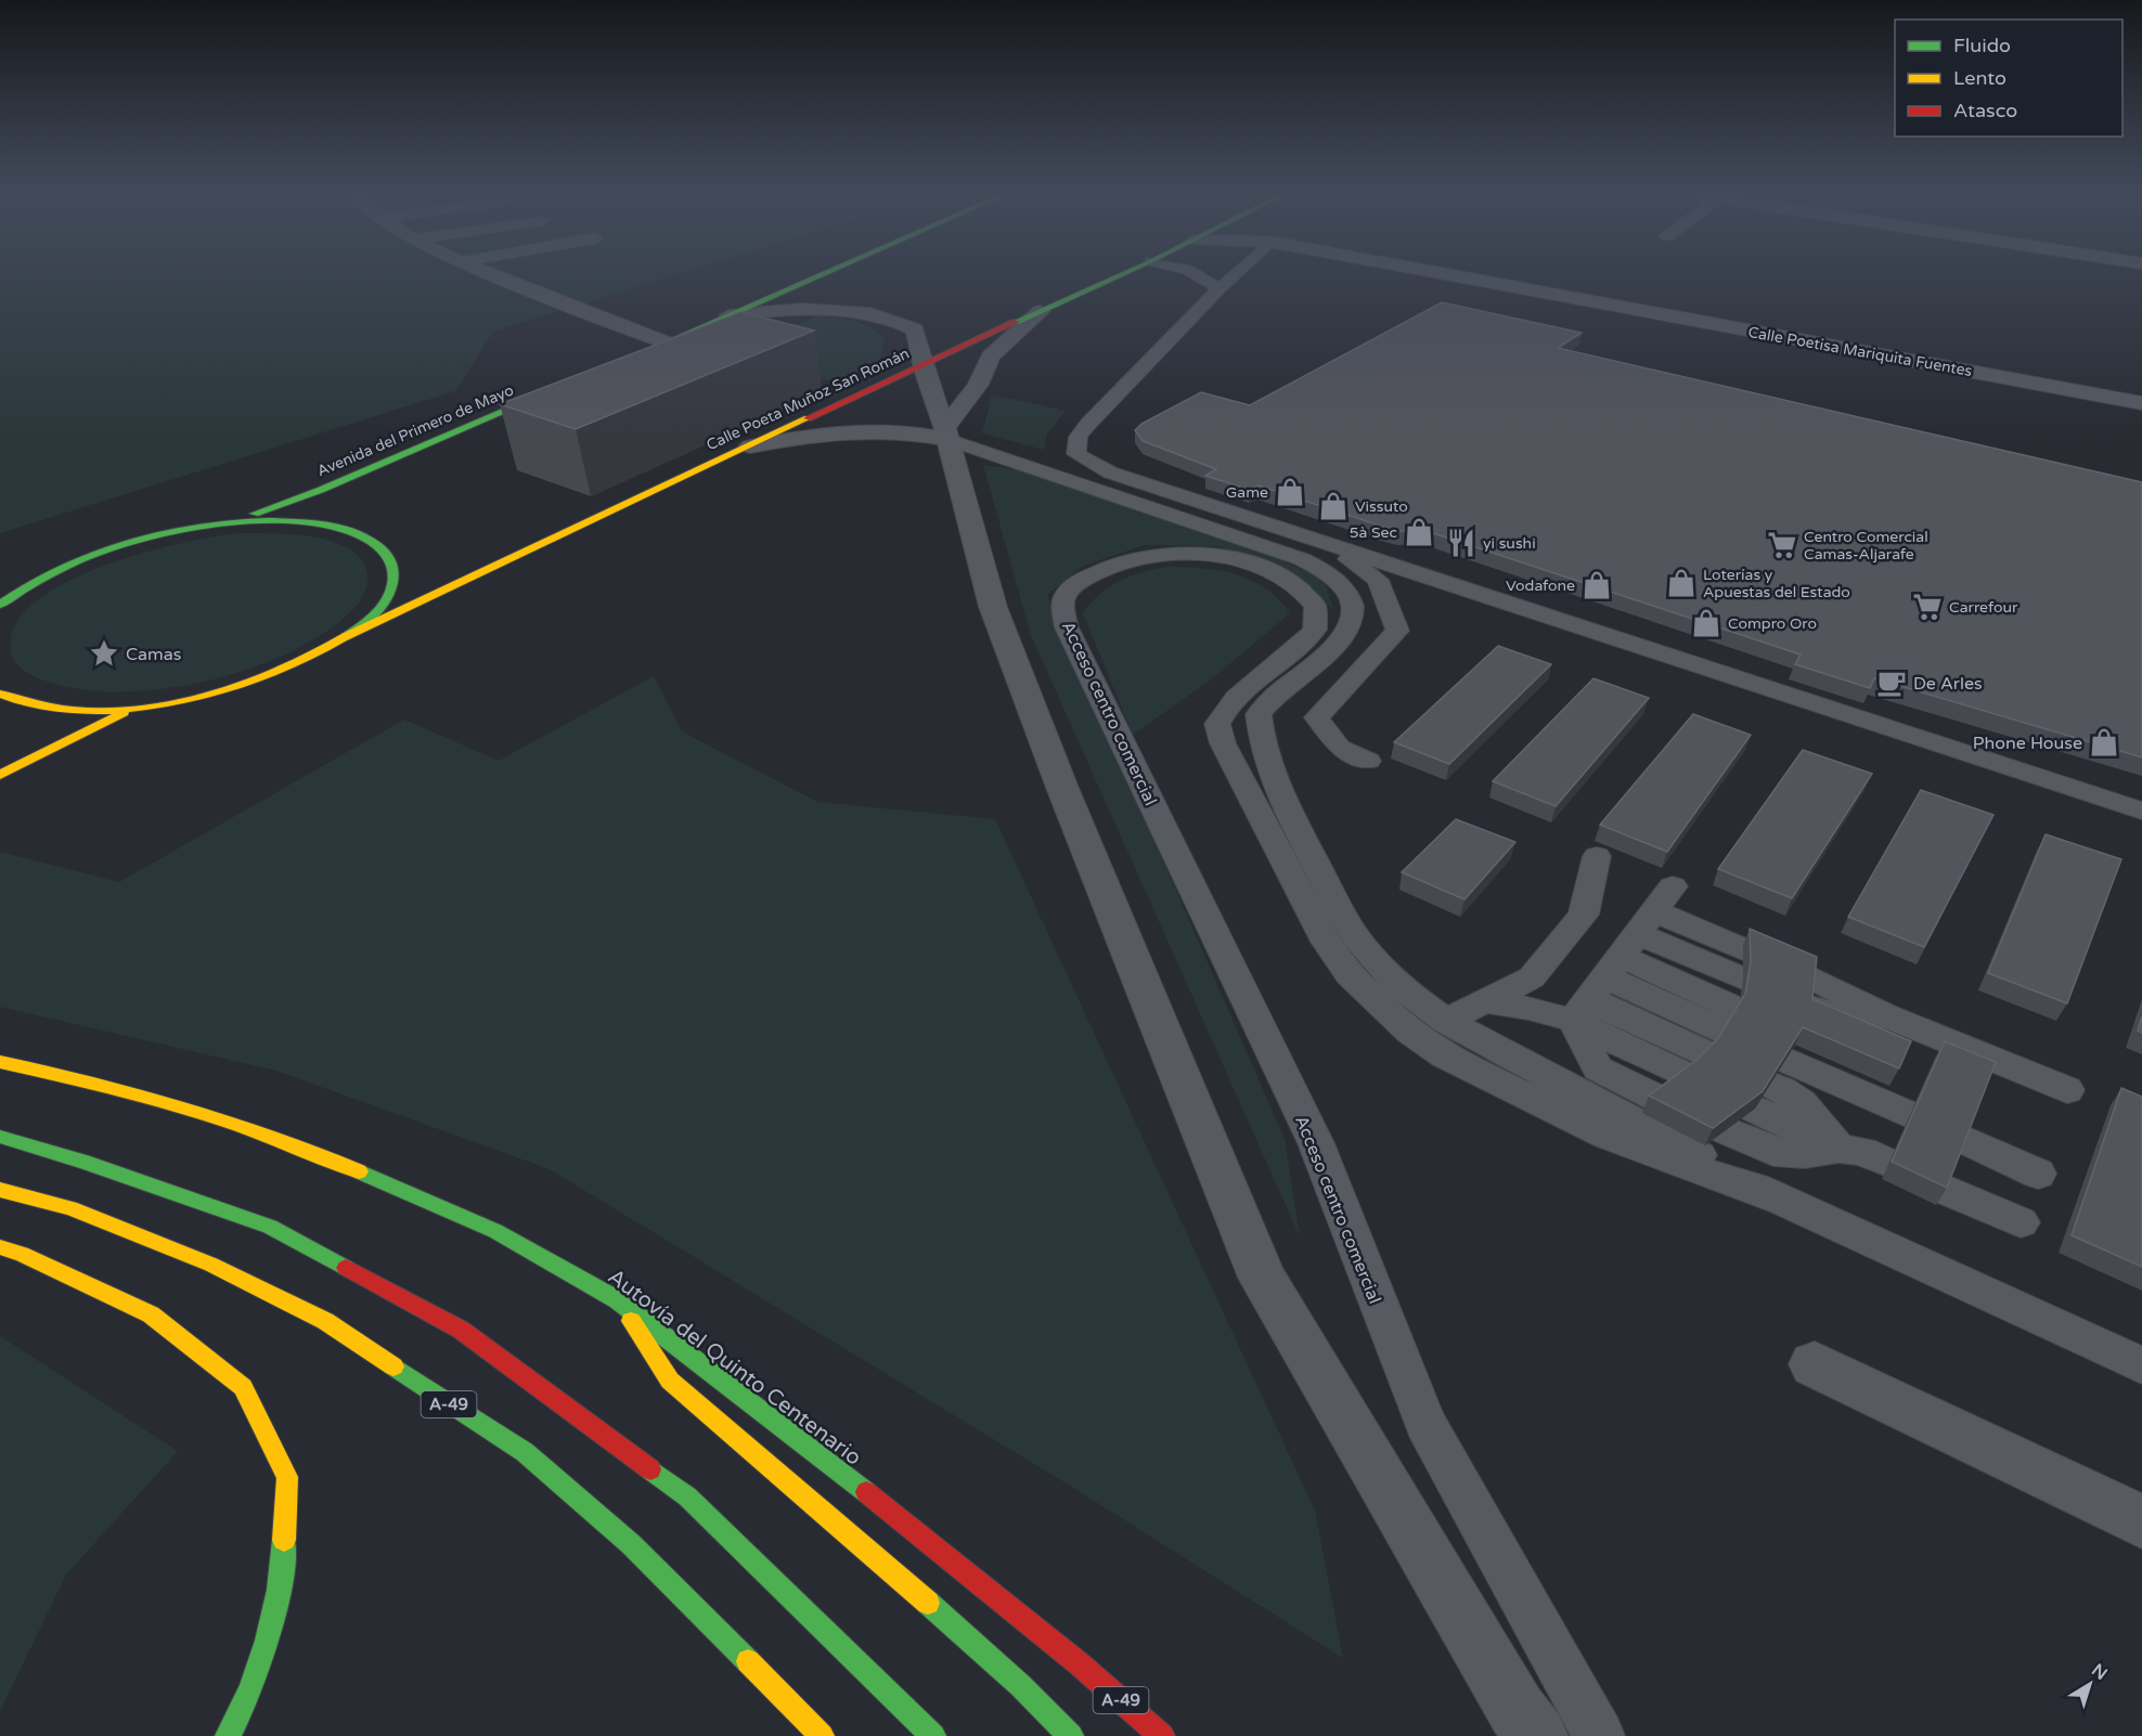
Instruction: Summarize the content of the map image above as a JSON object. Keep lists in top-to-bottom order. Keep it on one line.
{"streets":{"main road":["Calle Poeta Muñoz San Román","Avenida del Primero de Mayo","Autovía del Quinto Centenario","A-49"],"street":["Calle Poetisa Mariquita Fuentes"],"lane":["Acceso centro comercial"]},"places":{"shop":["Game","Vissuto","5à Sec","Loterías y Apuestas del Estado","Vodafone","Compro Oro","Phone House"],"restaurant":["yi sushi"],"supermarket":["Centro Comercial Camas-Aljarafe","Carrefour"],"place":["Camas"],"cafe":["De Arles"]},"legend":["Fluido","Lento","Atasco"],"north":"top right"}
